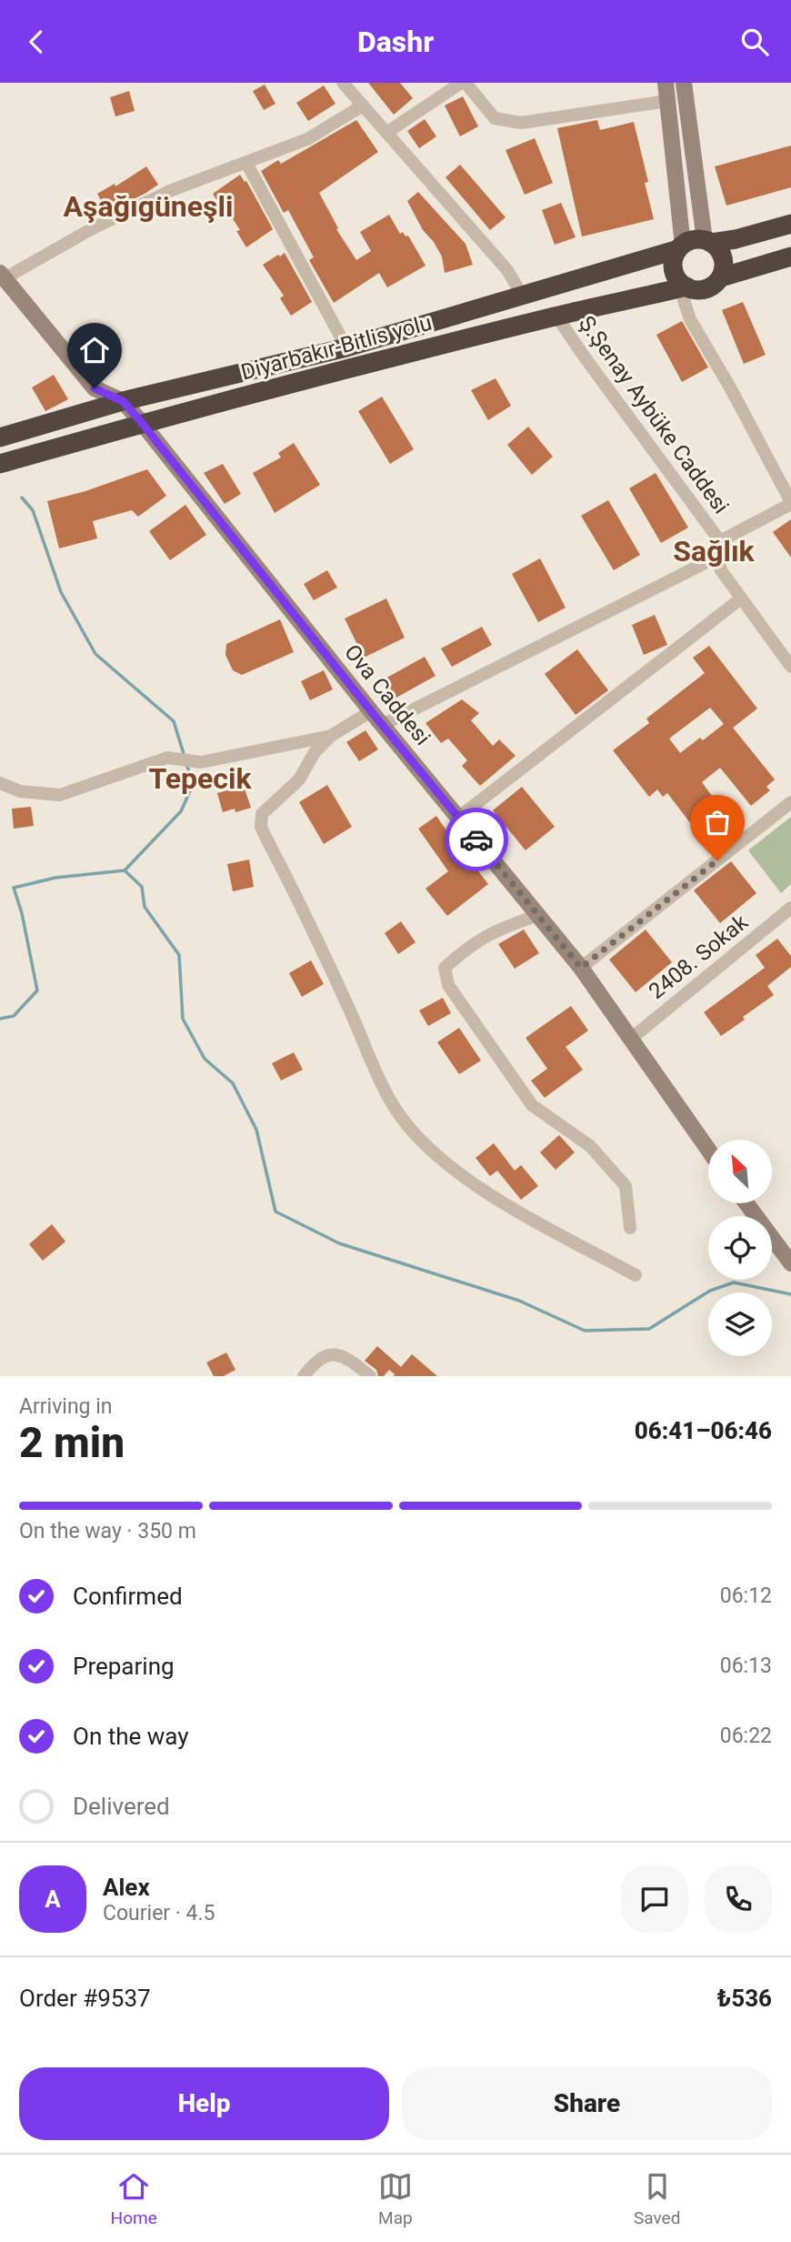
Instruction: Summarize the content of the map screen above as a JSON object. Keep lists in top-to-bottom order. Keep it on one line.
{"streets":{"highway":["Diyarbakır-Bitlis yolu"],"street":["Ş.Şenay Aybüke Caddesi","Ova Caddesi","2408. Sokak"]},"crossings":[["Diyarbakır-Bitlis yolu","Ş.Şenay Aybüke Caddesi"],["Diyarbakır-Bitlis yolu","Ova Caddesi"],["Ova Caddesi","2408. Sokak"]],"districts":["Aşağıgüneşli","Sağlık","Tepecik"],"north":"top left","page":{"header":"Dashr","heading":["2 min","Arriving in","06:41–06:46"],"panel":["Alex","Courier · 4.5","Order #9537","₺536"],"bar":"On the way · 350 m","list":[["Confirmed","06:12"],["Preparing","06:13"],["On the way","06:22"],"Delivered"],"round":"A","buttons":["Help","Share"],"tabs":["Home","Map","Saved"]}}
